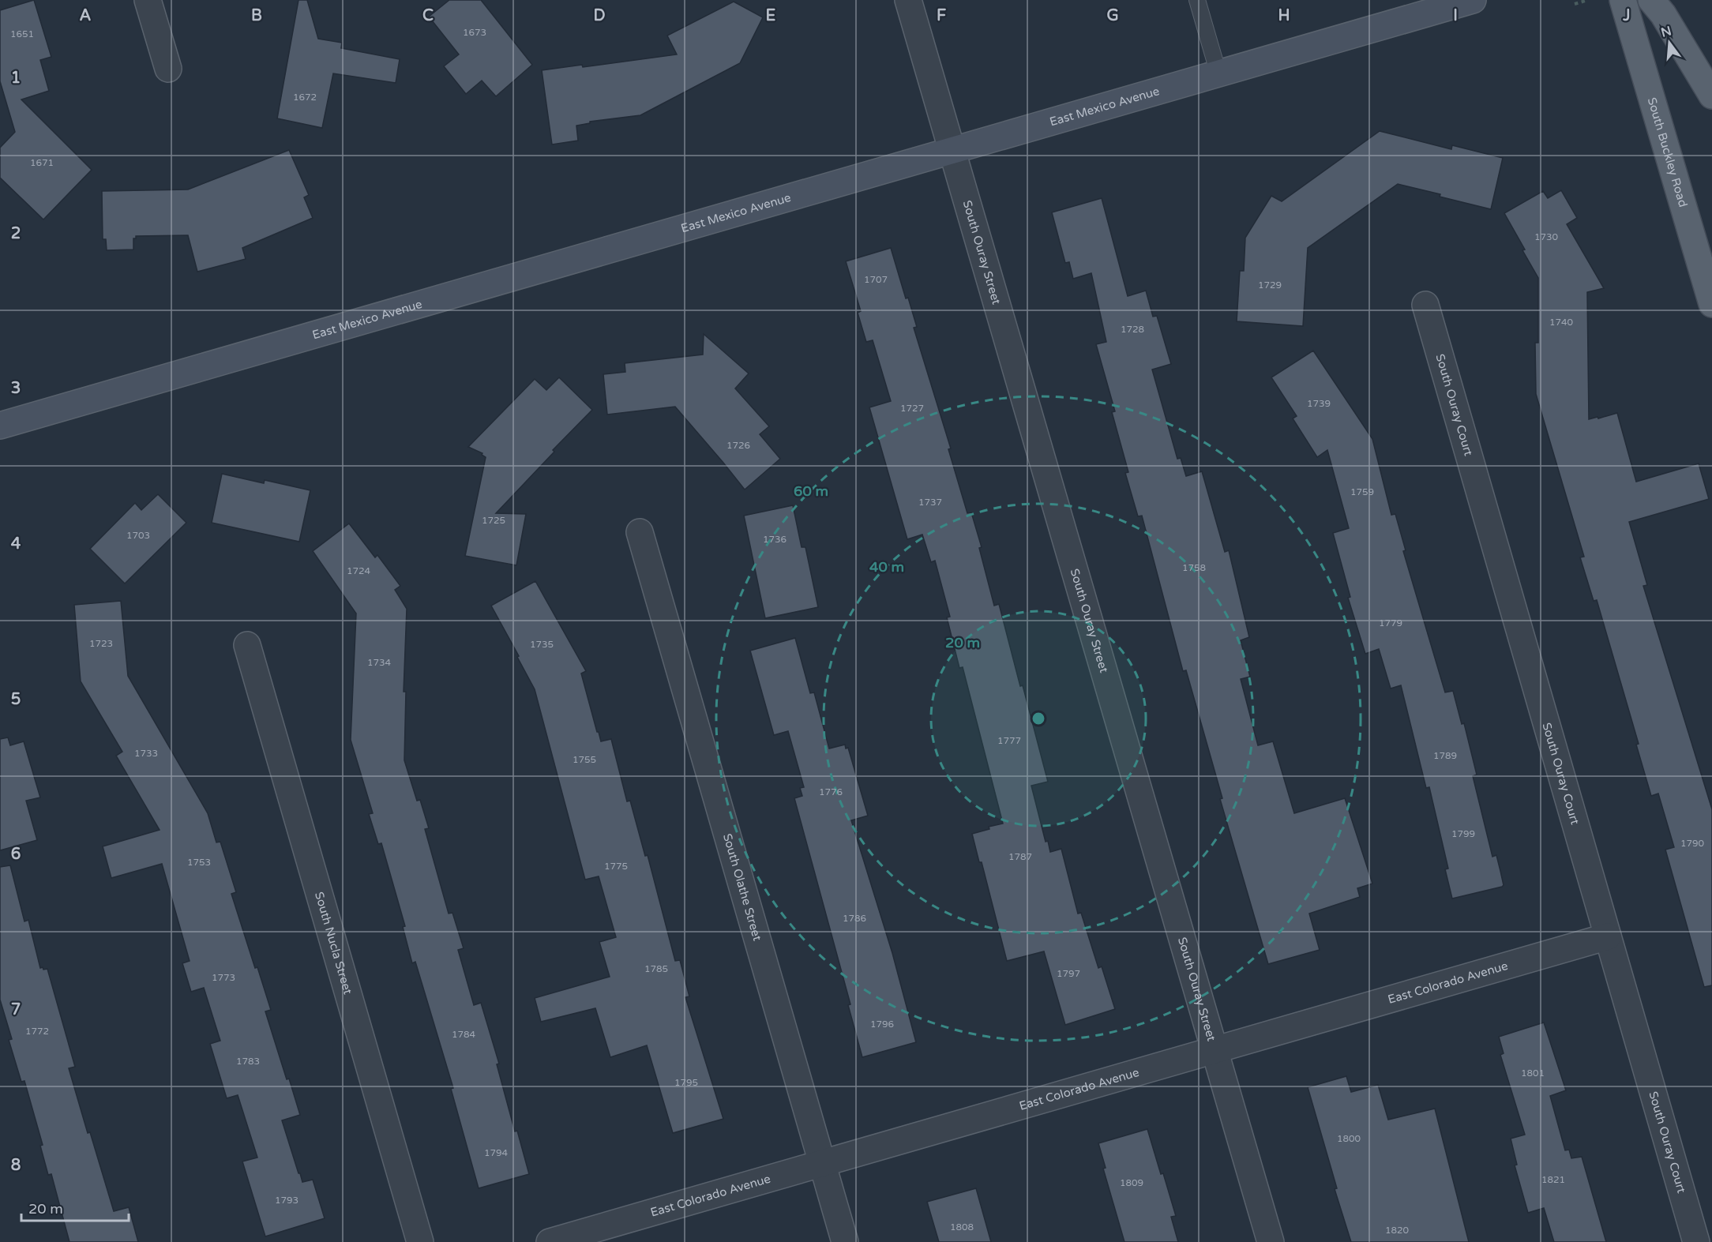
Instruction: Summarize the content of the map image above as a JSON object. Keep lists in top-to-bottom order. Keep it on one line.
{"streets":{"main road":["South Buckley Road"],"street":["East Mexico Avenue","South Ouray Street","South Ouray Court","South Olathe Street","South Nucla Street","East Colorado Avenue"]},"crossings":[["East Mexico Avenue","South Ouray Street"],["South Ouray Street","East Colorado Avenue"],["South Ouray Court","East Colorado Avenue"],["South Olathe Street","East Colorado Avenue"]],"house_numbers":["1673","1651","1672","1671","1730","1707","1729","1740","1728","1739","1727","1726","1759","1737","1725","1703","1736","1758","1724","1779","1723","1735","1734","1777","1733","1789","1755","1776","1799","1790","1787","1753","1775","1786","1785","1797","1773","1796","1772","1784","1783","1801","1795","1800","1794","1821","1809","1793","1808","1820"],"scale_bar":"20 m","north":"top","grid":{"columns":["A","B","C","D","E","F","G","H","I","J"],"rows":["1","2","3","4","5","6","7","8"]},"rings":["60 m","40 m","20 m"]}
